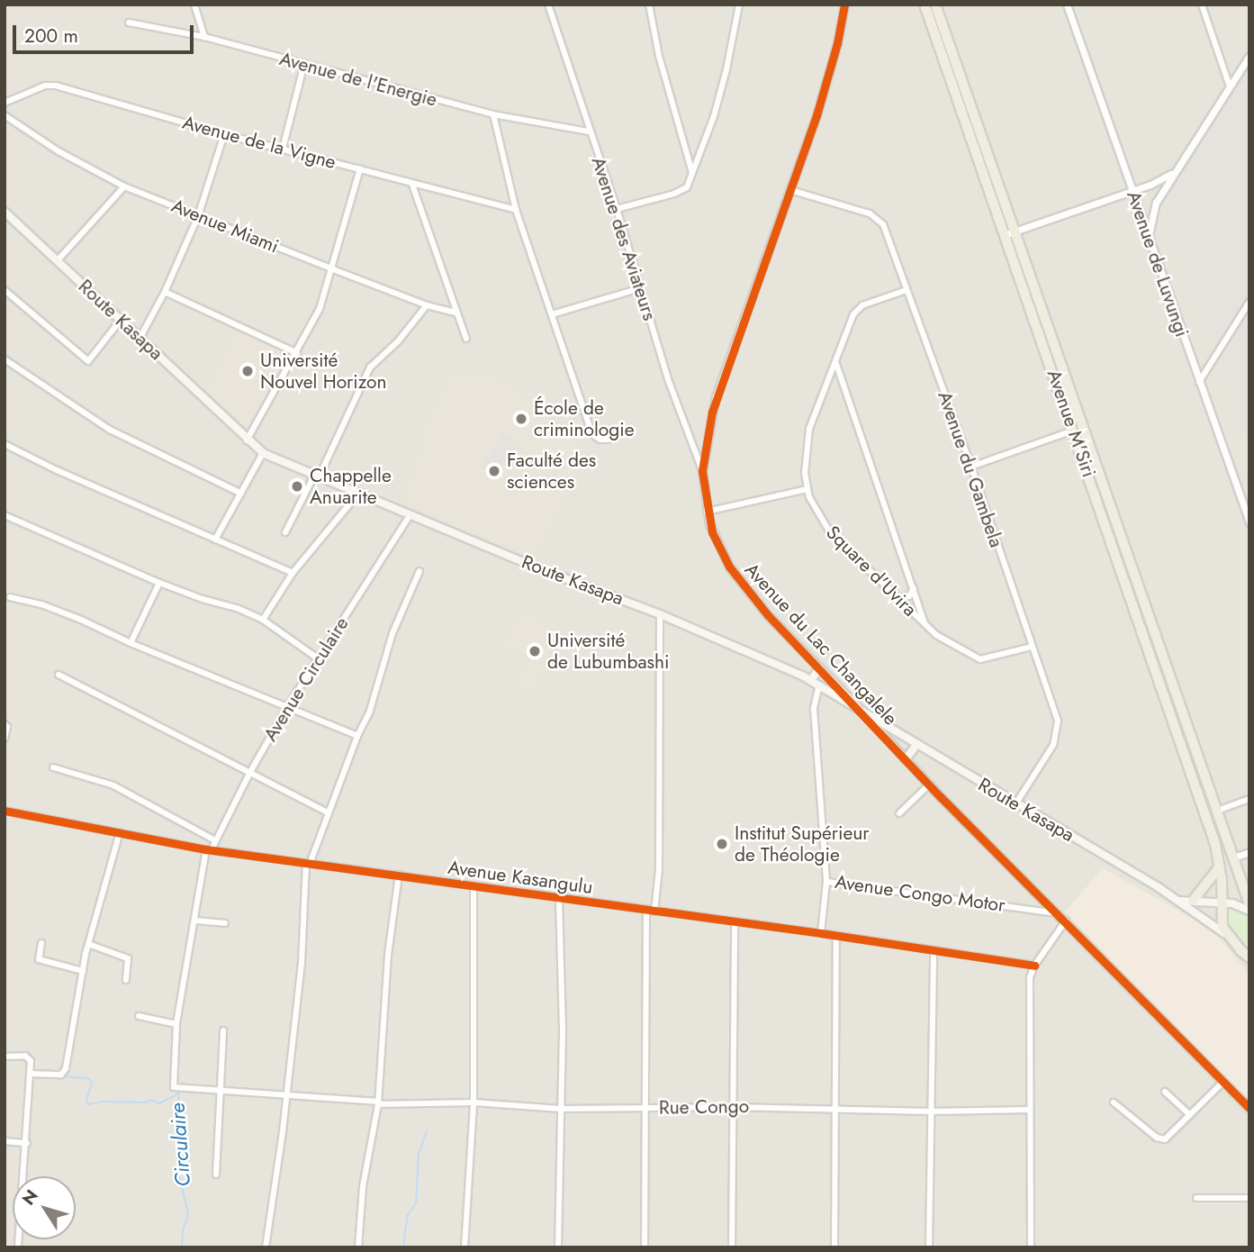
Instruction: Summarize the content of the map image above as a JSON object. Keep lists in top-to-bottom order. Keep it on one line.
{"streets":{"highway":["Avenue M'Siri"],"main road":["Route Kasapa"],"street":["Avenue de l'Energie","Avenue de la Vigne","Avenue Miami","Avenue des Aviateurs","Avenue de Luvungi","Avenue du Gambela","Square d'Uvira","Avenue du Lac Changalele","Avenue Circulaire","Avenue Kasangulu","Avenue Congo Motor","Rue Congo"]},"crossings":[["Avenue de l'Energie","Avenue des Aviateurs"],["Avenue des Aviateurs","Avenue du Lac Changalele"],["Route Kasapa","Avenue M'Siri"],["Route Kasapa","Avenue du Gambela"],["Route Kasapa","Avenue du Lac Changalele"],["Route Kasapa","Avenue Circulaire"],["Route Kasapa","Avenue Congo Motor"],["Avenue du Gambela","Avenue du Lac Changalele"],["Avenue du Lac Changalele","Avenue Congo Motor"],["Avenue Circulaire","Avenue Kasangulu"]],"water":["Circulaire"],"places":["Université Nouvel Horizon","École de criminologie","Faculté des sciences","Chappelle Anuarite","Université de Lubumbashi","Institut Supérieur de Théologie"],"scale_bar":"200 m","north":"top left"}
